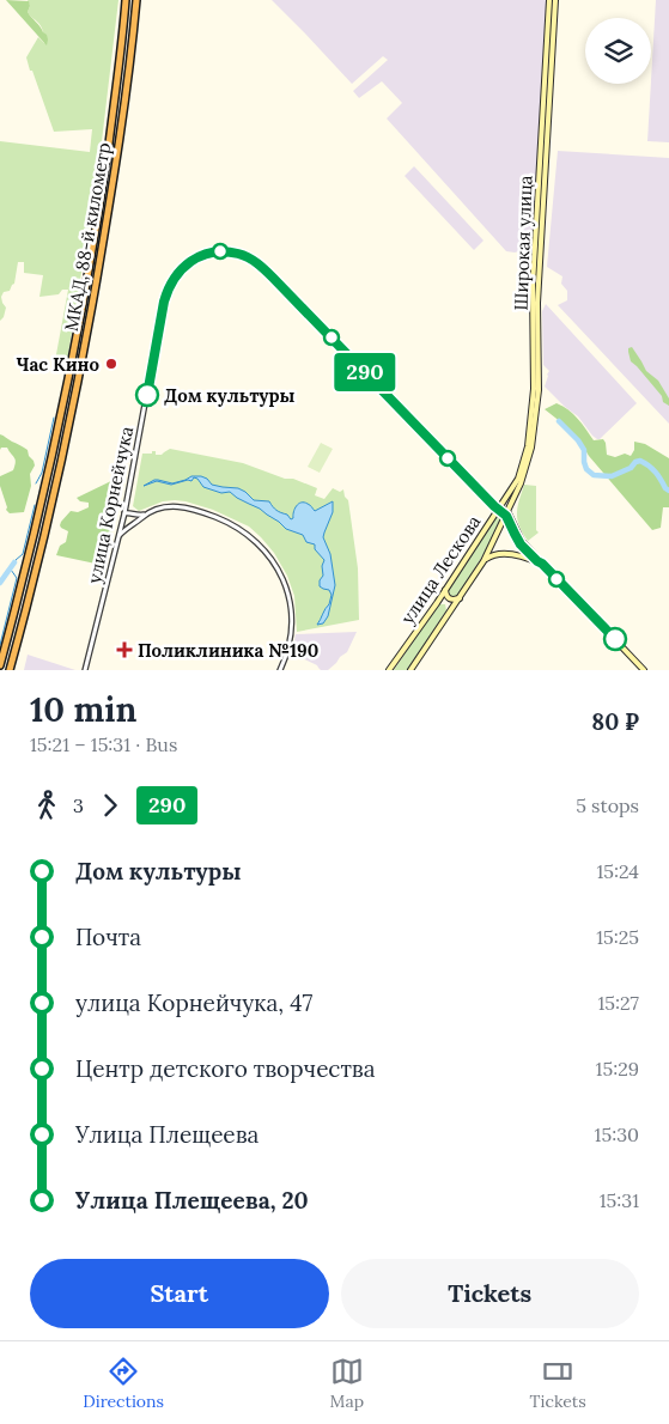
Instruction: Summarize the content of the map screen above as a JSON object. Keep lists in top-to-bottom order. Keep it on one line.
{"streets":{"highway":["МКАД, 88-й километр"],"main road":["Широкая улица","улица Лескова"],"street":["улица Корнейчука"]},"crossings":[["Широкая улица","улица Лескова"],["улица Корнейчука","улица Лескова"]],"places":{"other":["Час Кино","Дом культуры"],"health":["Поликлиника №190"]},"lines":["bus line 290"],"page":{"on_map":"290","heading":["10 min","15:21 – 15:31 · Bus","80 ₽"],"legs":["3","290","5 stops"],"list":[{"name":"Дом культуры","value":"15:24"},{"name":"Почта","value":"15:25"},{"name":"улица Корнейчука, 47","value":"15:27"},{"name":"Центр детского творчества","value":"15:29"},{"name":"Улица Плещеева","value":"15:30"},{"name":"Улица Плещеева, 20","value":"15:31"}],"buttons":["Start","Tickets"],"tabs":["Directions","Map","Tickets"]}}
